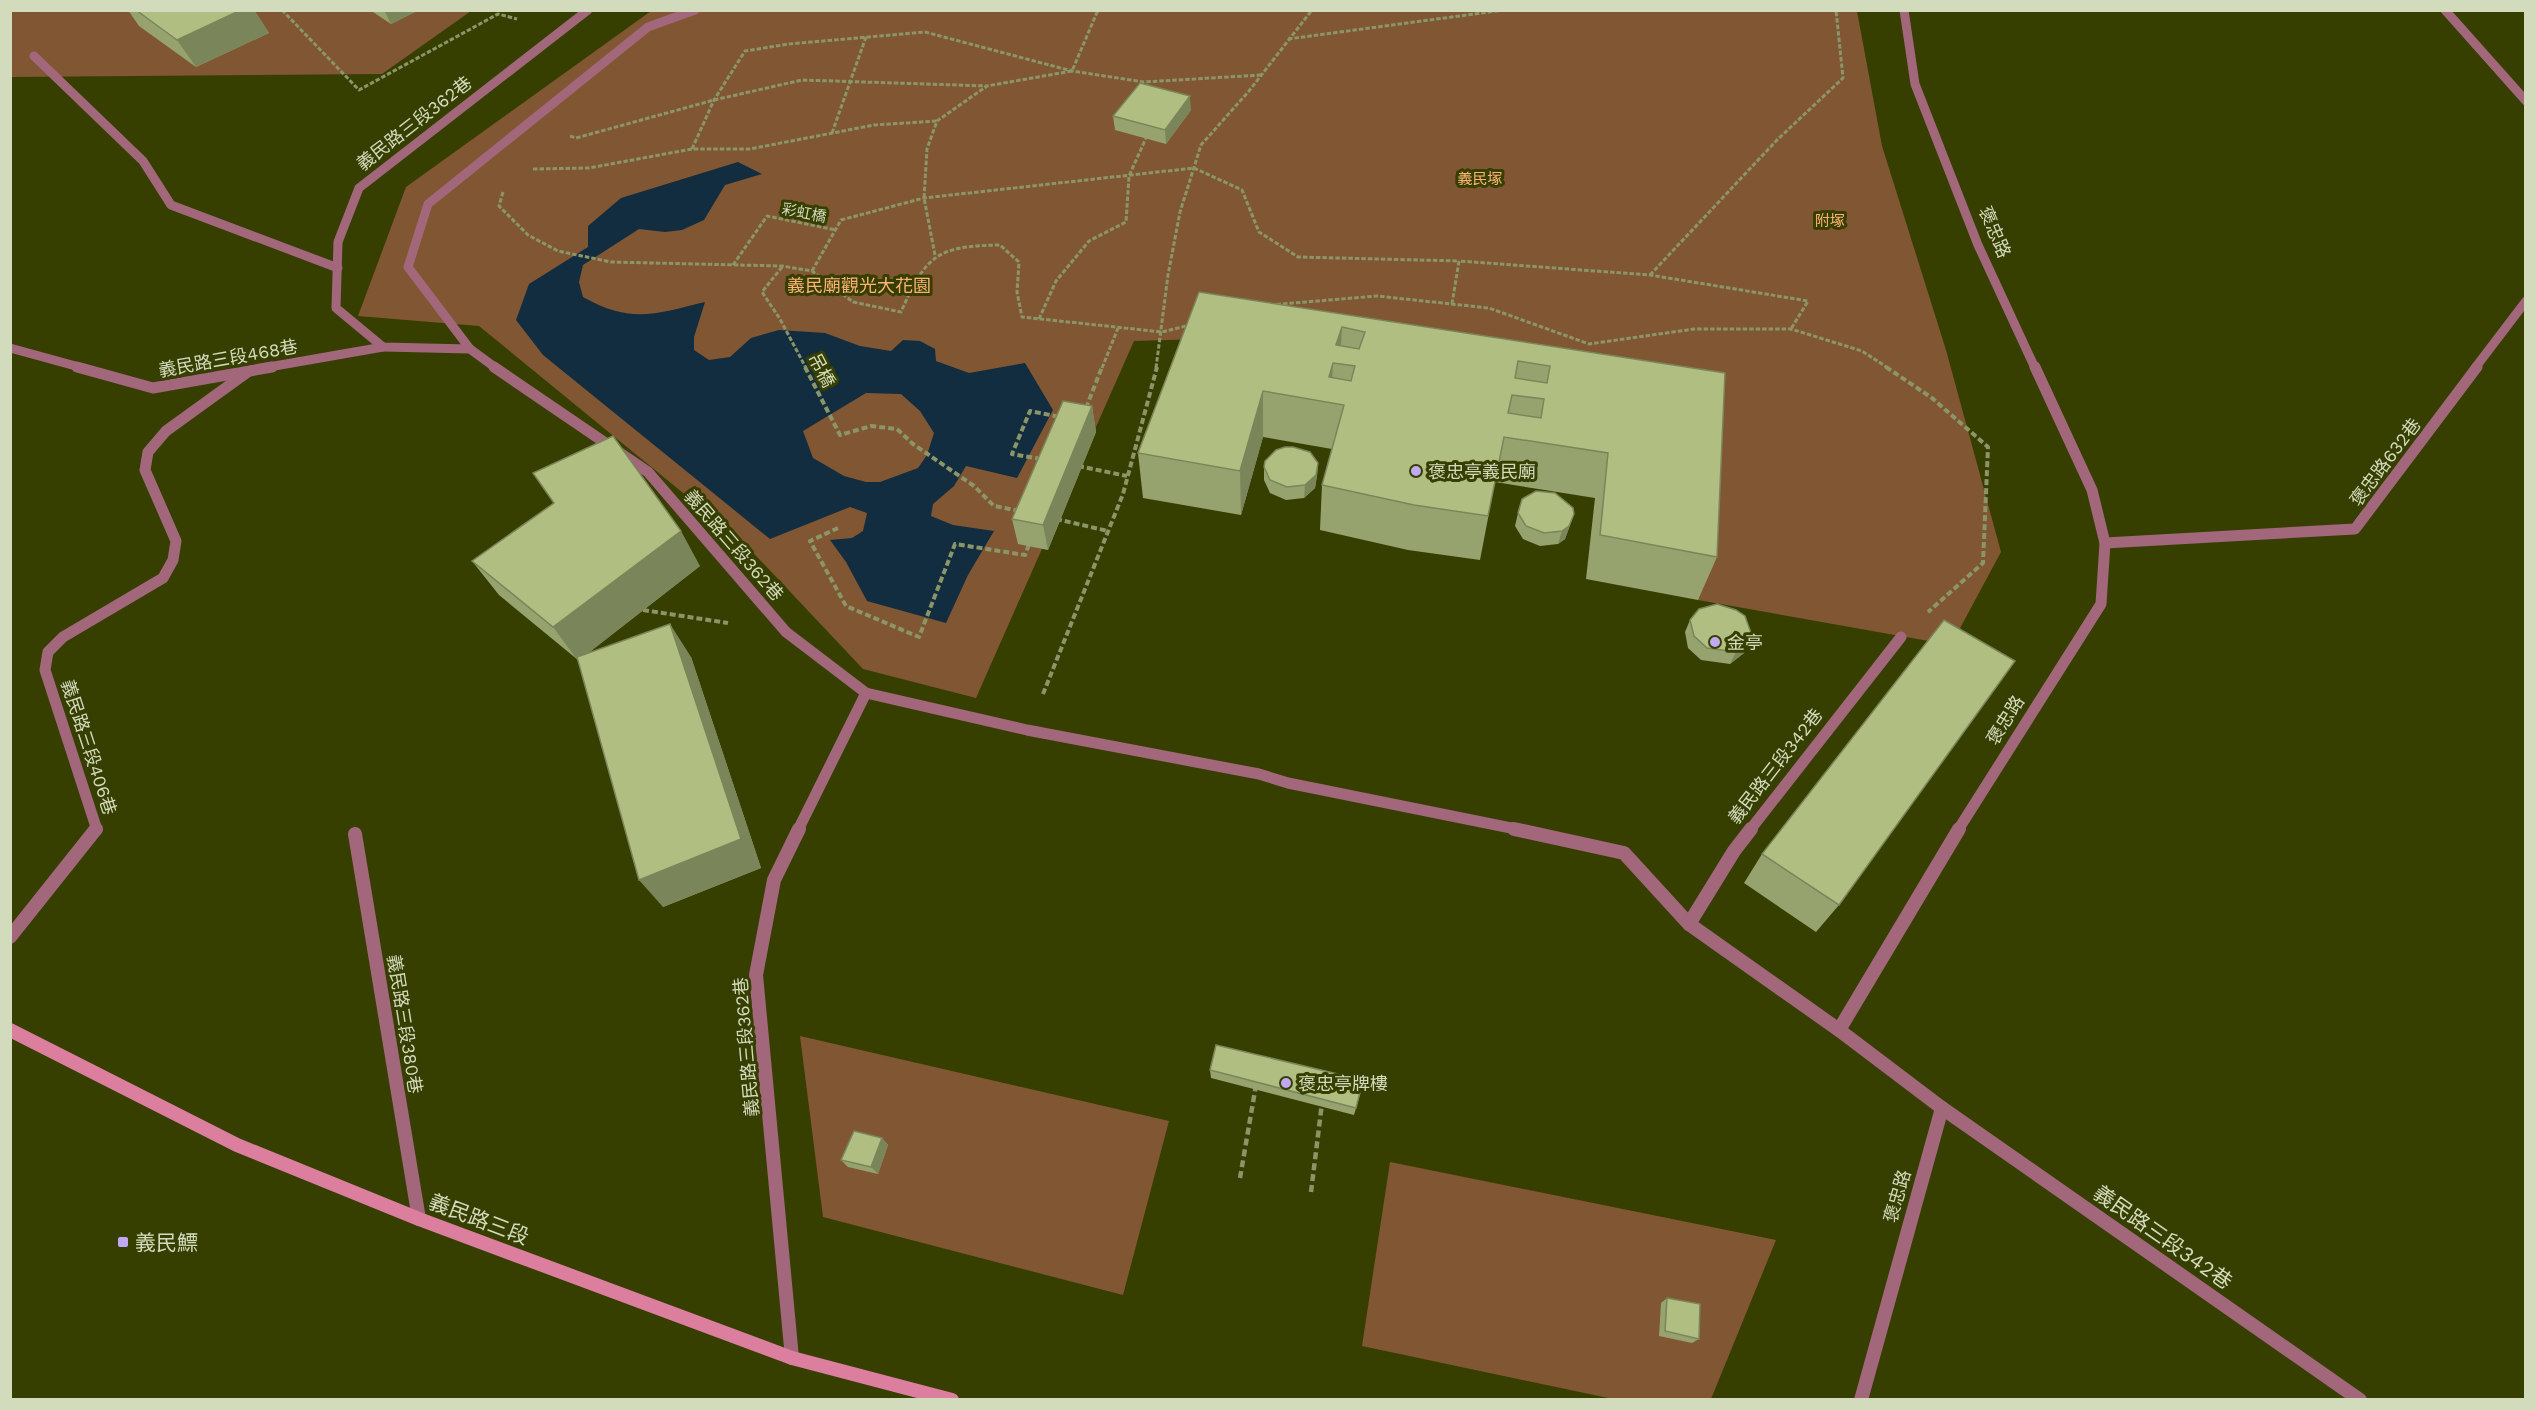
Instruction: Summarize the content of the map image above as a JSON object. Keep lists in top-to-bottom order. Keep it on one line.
{"streets":{"main road":["義民路三段"],"street":["義民路三段362巷","褒忠路","義民路三段468巷","褒忠路632巷","義民路三段406巷","義民路三段342巷","義民路三段380巷"],"path":["彩虹橋","吊橋"]},"crossings":[["義民路三段362巷","義民路三段468巷"],["義民路三段362巷","義民路三段"],["褒忠路","褒忠路632巷"],["褒忠路","義民路三段342巷"],["義民路三段468巷","義民路三段406巷"],["義民路三段380巷","義民路三段"]],"parks":["義民塚","附塚","義民廟觀光大花園"],"places":{"other":["褒忠亭義民廟","金亭","褒忠亭牌樓"],"transit":["義民鰾"]}}
